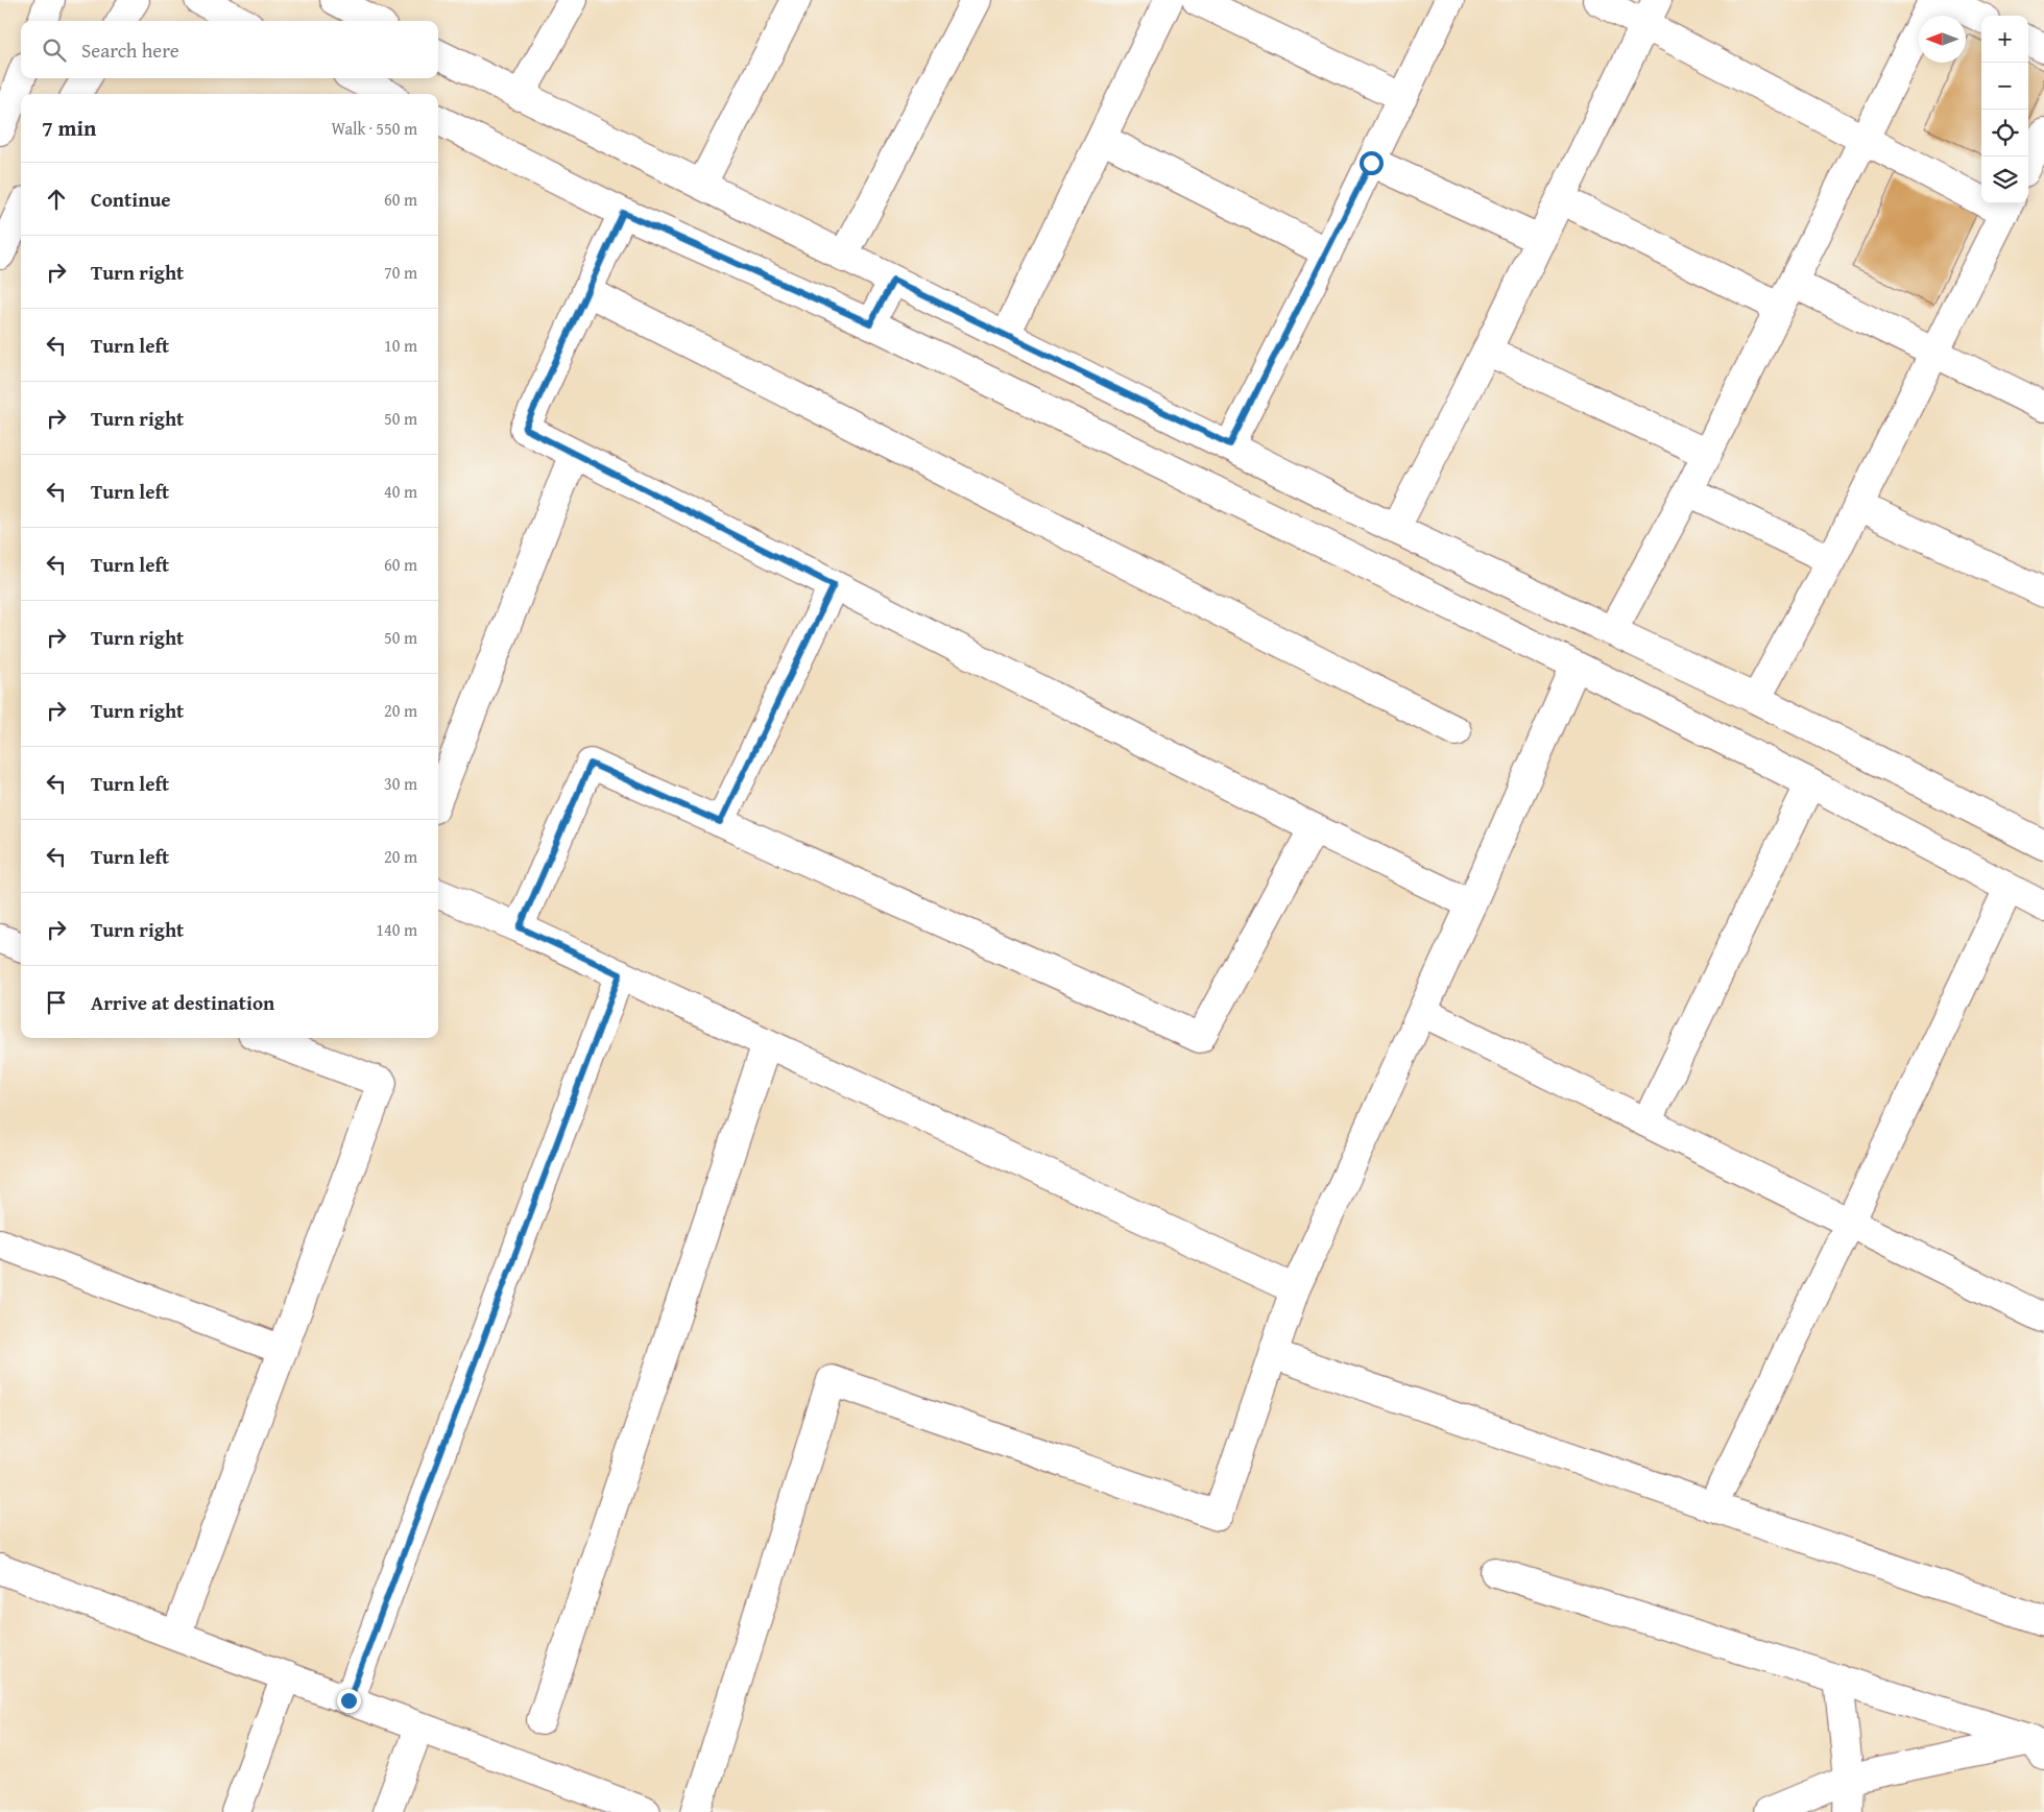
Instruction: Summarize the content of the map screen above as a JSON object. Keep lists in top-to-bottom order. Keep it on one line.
{"north":"left","page":{"map_buttons":["+","−"],"search":"Search here","heading":["7 min","Walk · 550 m"],"list":[["Continue","60 m"],["Turn right","70 m"],["Turn left","10 m"],["Turn right","50 m"],["Turn left","40 m"],["Turn left","60 m"],["Turn right","50 m"],["Turn right","20 m"],["Turn left","30 m"],["Turn left","20 m"],["Turn right","140 m"],"Arrive at destination"]}}
